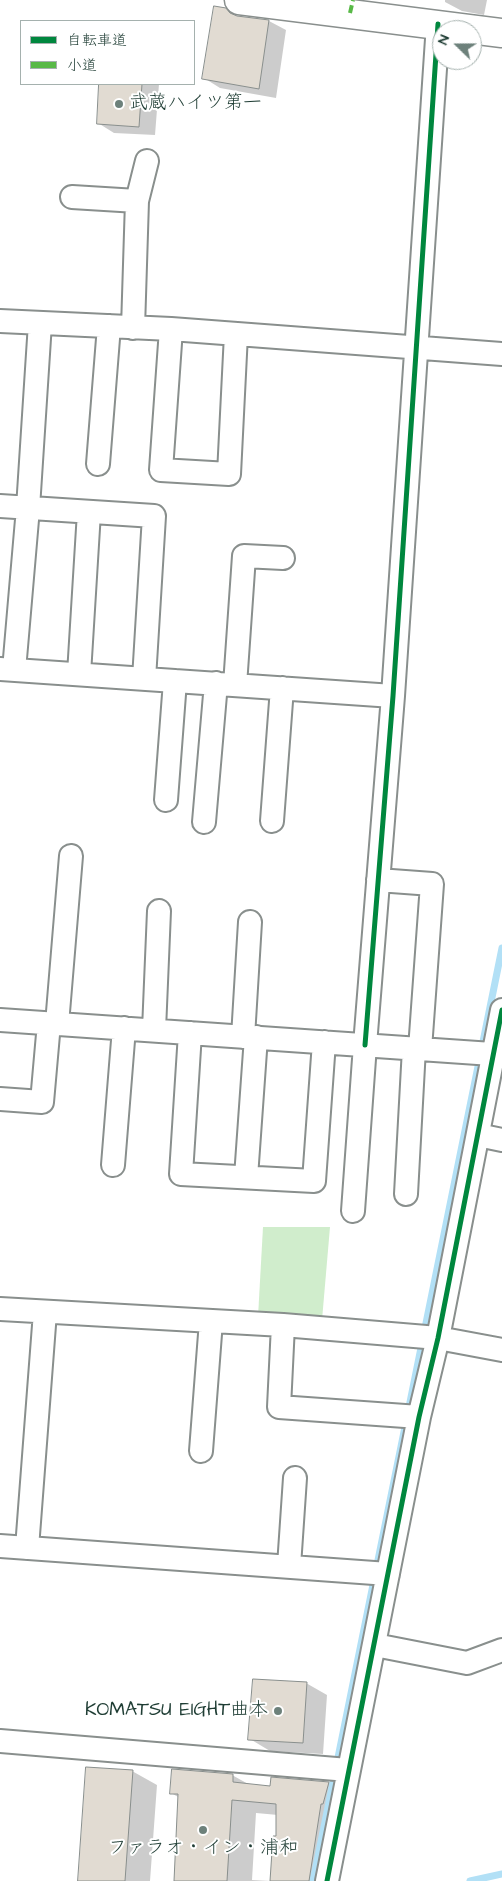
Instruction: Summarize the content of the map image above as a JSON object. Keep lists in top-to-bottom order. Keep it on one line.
{"places":["武蔵ハイツ第一","KOMATSU EIGHT曲本","ファラオ・イン・浦和"],"legend":["自転車道","小道"],"north":"left"}
